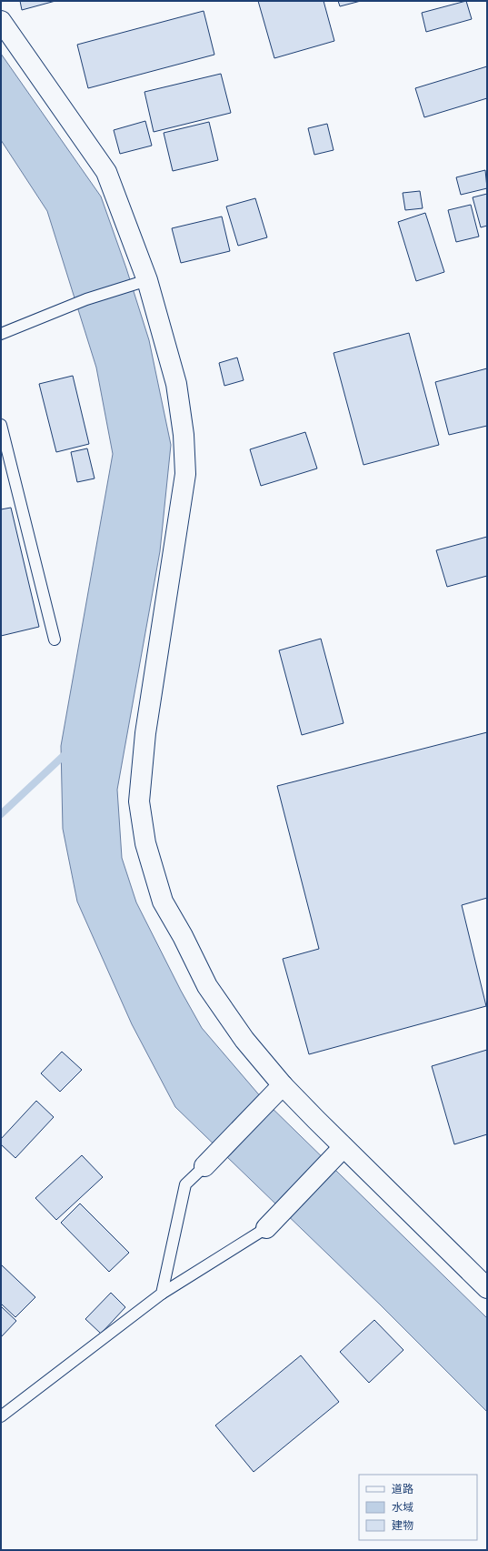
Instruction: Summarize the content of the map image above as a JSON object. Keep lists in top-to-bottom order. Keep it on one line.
{"legend":["道路","水域","建物"]}
